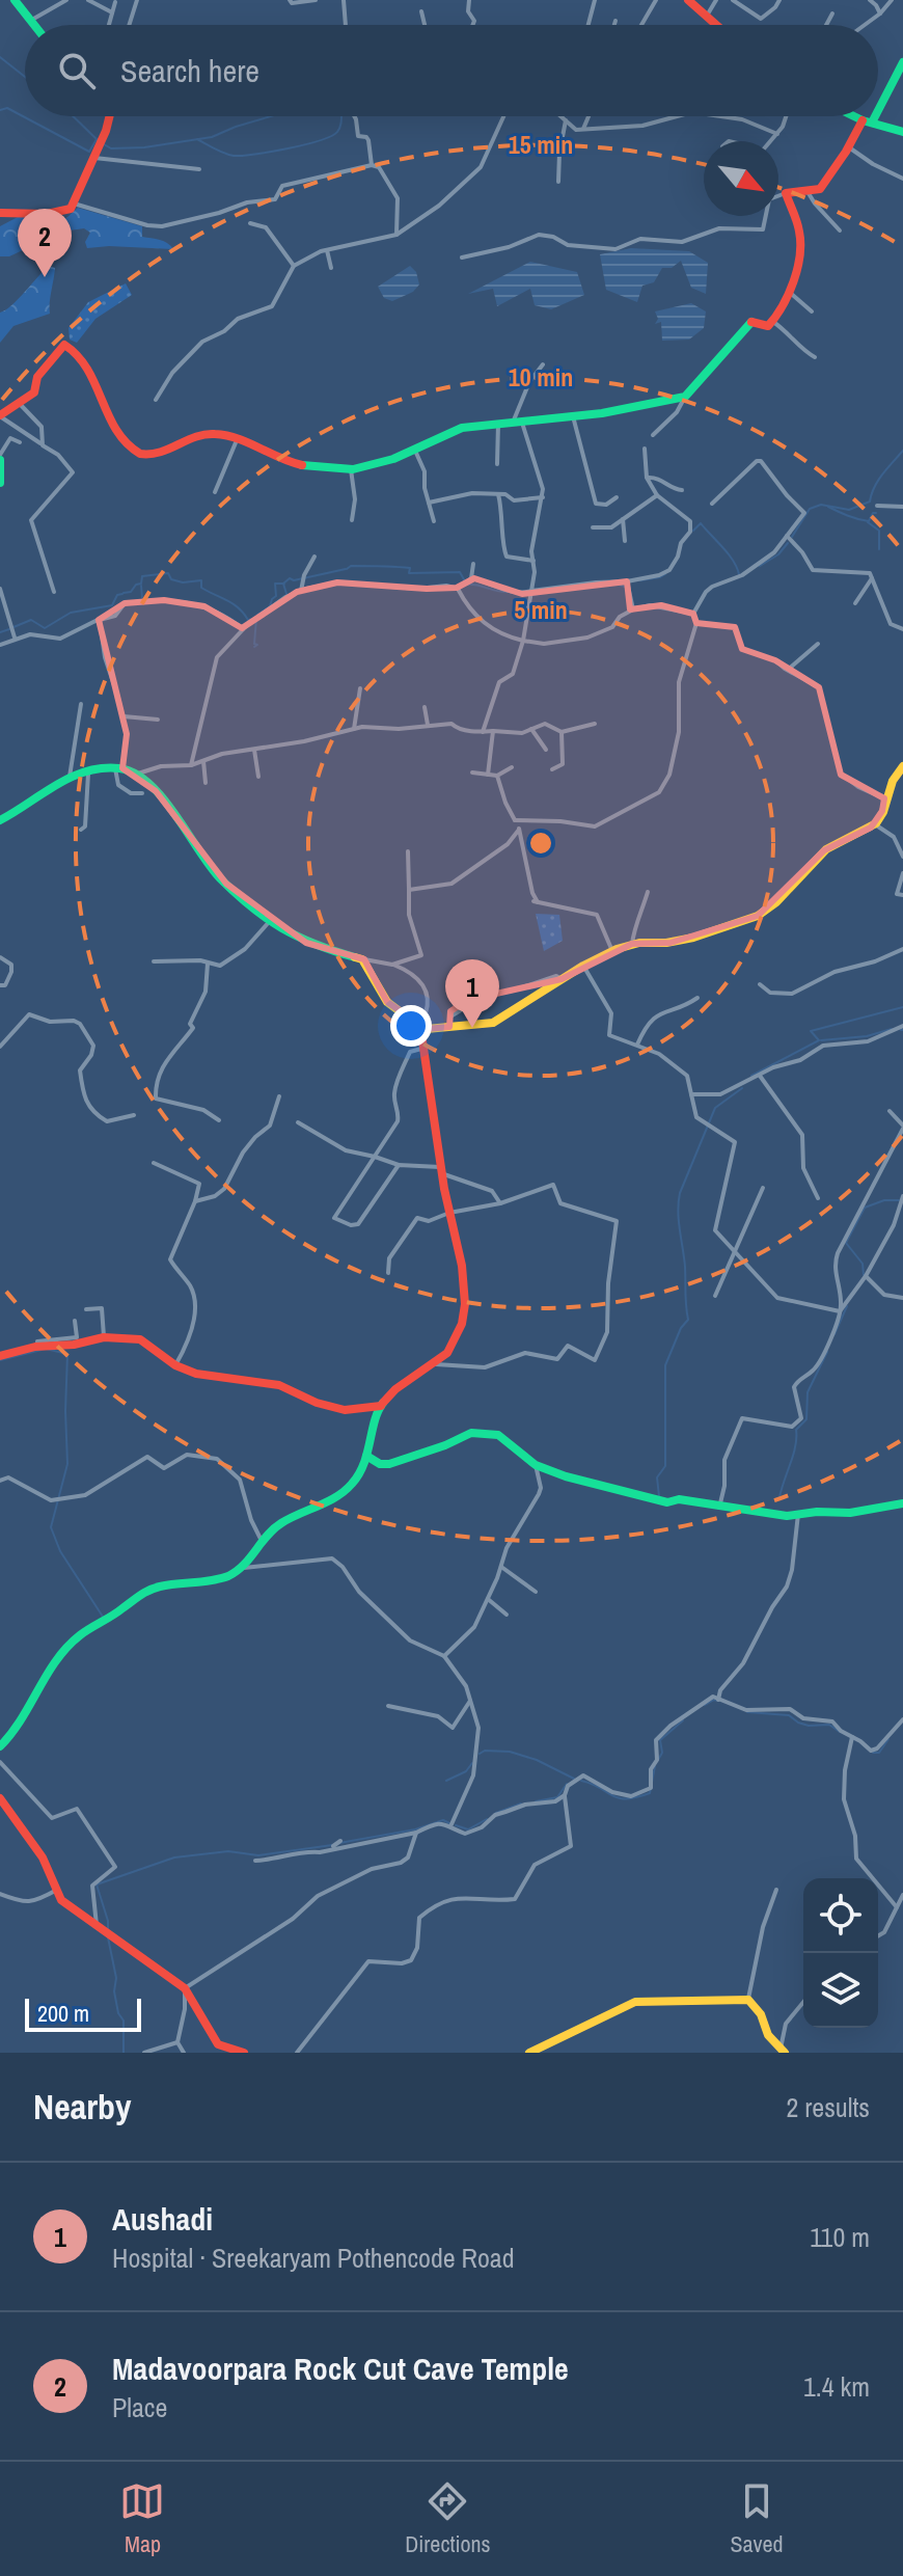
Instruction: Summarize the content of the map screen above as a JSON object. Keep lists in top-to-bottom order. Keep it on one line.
{"scale_bar":"200 m","north":"bottom right","page":{"search":"Search here","pins":["2","1"],"scale":"200 m","heading":["Nearby","2 results"],"list":[{"mark":"1","name":"Aushadi","note":"Hospital · Sreekaryam Pothencode Road","value":"110 m"},{"mark":"2","name":"Madavoorpara Rock Cut Cave Temple","note":"Place","value":"1.4 km"}],"nav":["Map","Directions","Saved"]},"rings":["15 min","10 min","5 min"]}
